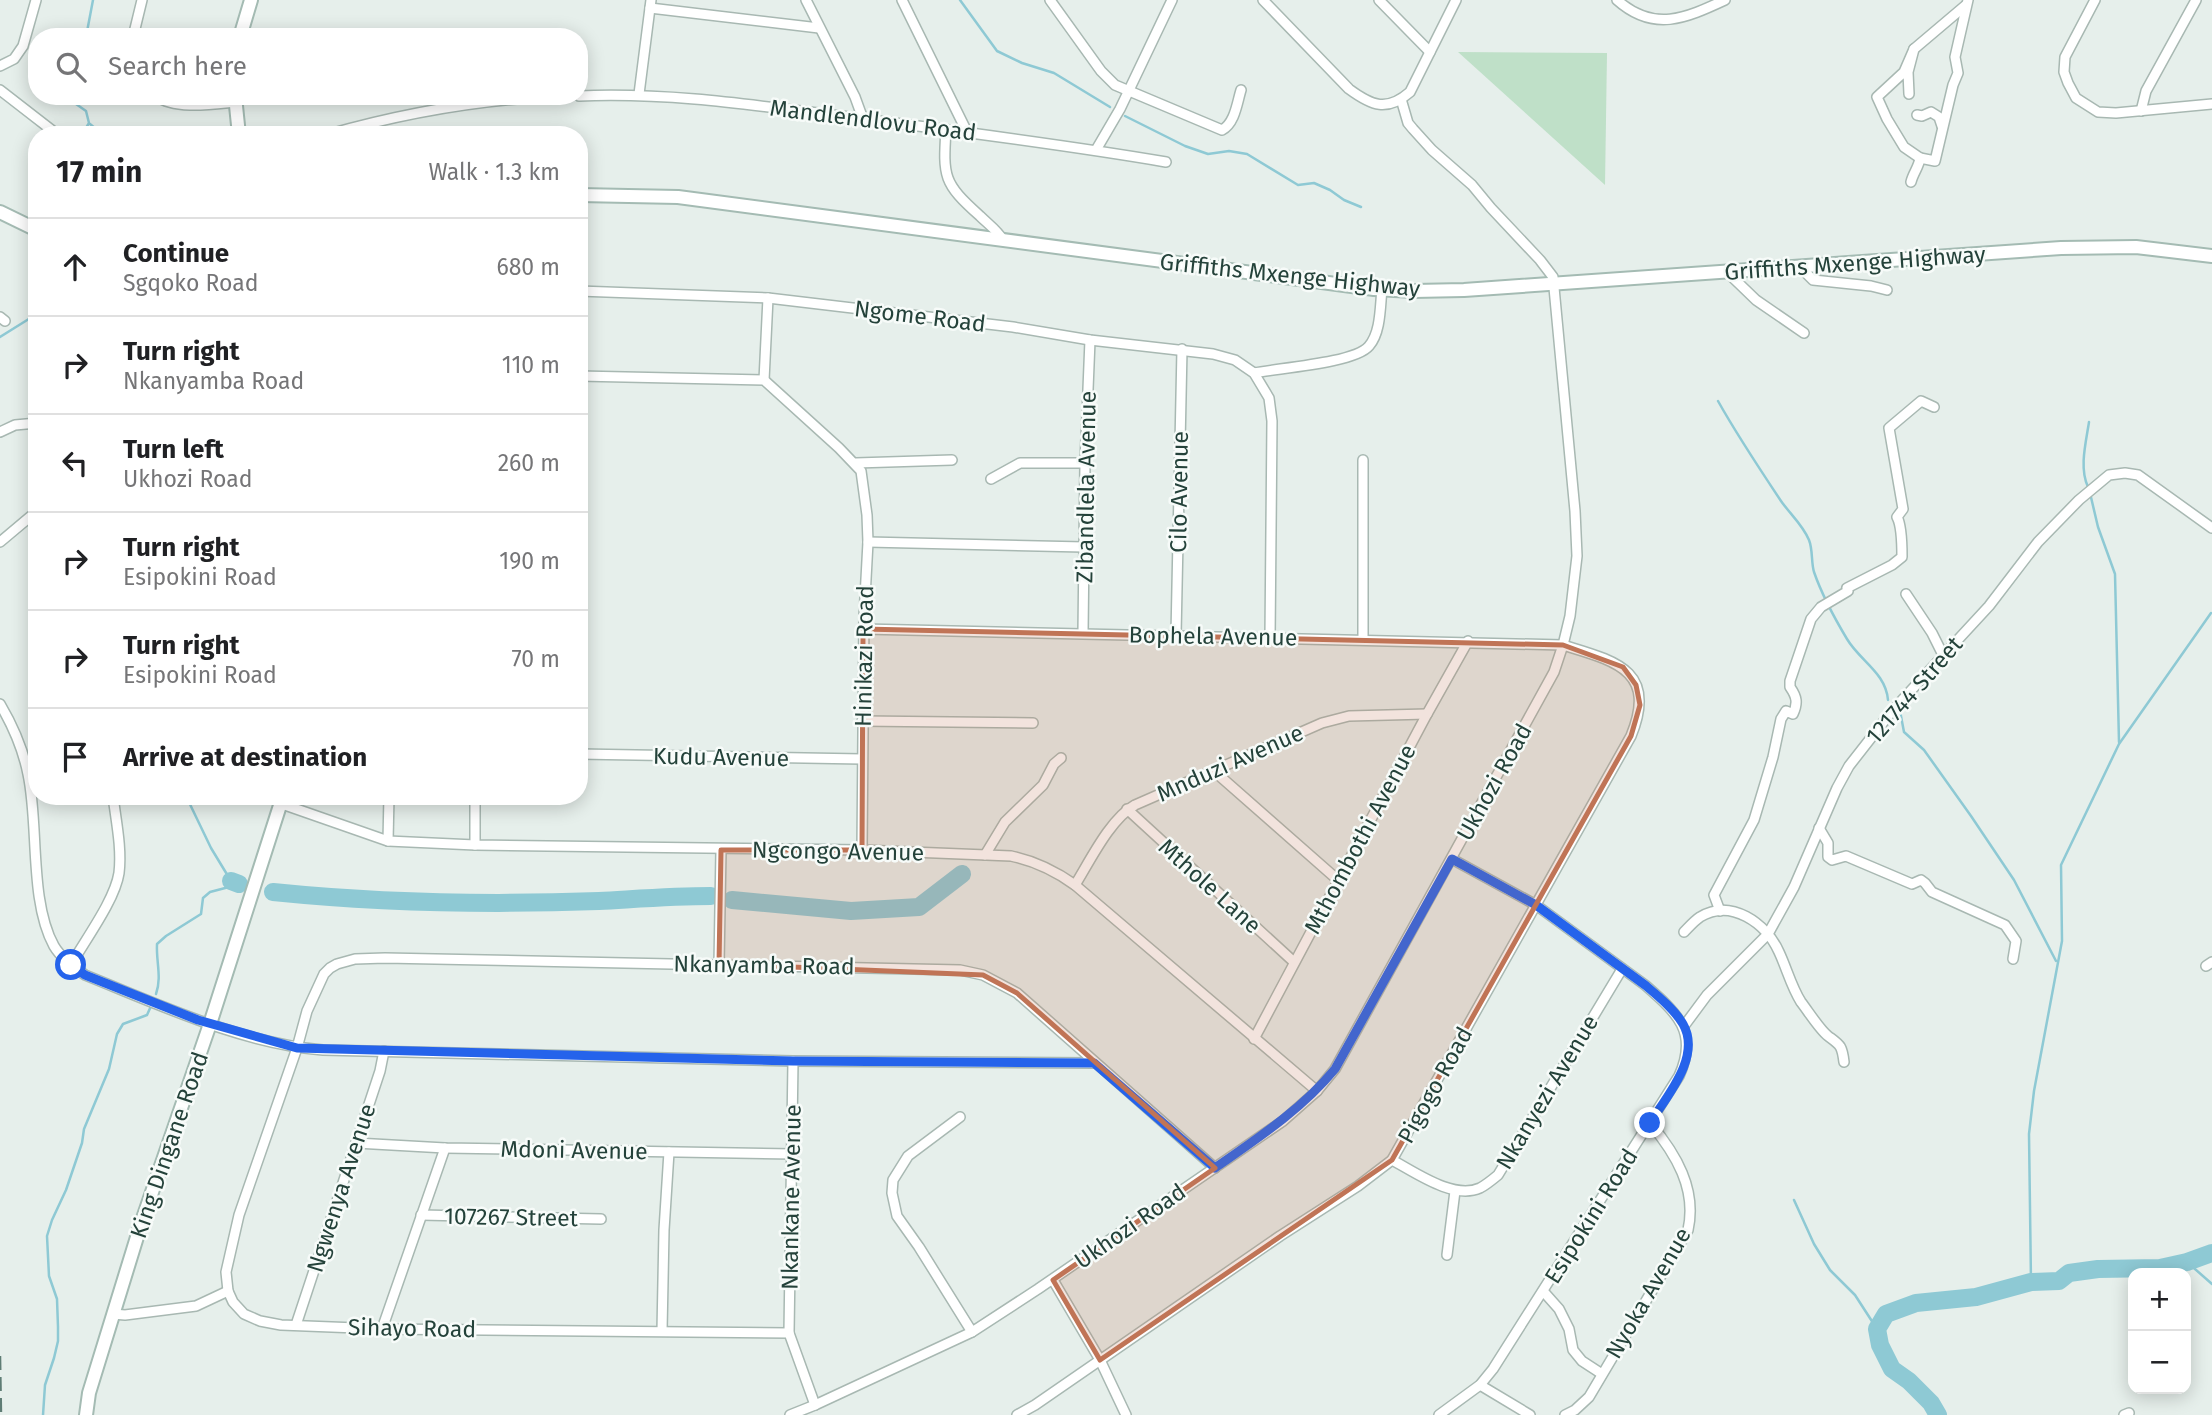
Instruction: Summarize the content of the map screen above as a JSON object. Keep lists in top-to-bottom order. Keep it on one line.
{"streets":{"street":["Mandlendlovu Road","Griffiths Mxenge Highway","Ngome Road","Zibandlela Avenue","Cilo Avenue","Bophela Avenue","Hinikazi Road","121744 Street","Kudu Avenue","Mnduzi Avenue","Ukhozi Road","Mthombothi Avenue","Ngcongo Avenue","Mthole Lane","Nkanyamba Road","Pigogo Road","Nkanyezi Avenue","King Dingane Road","Mdoni Avenue","Ngwenya Avenue","Nkankane Avenue","Esipokini Road","107267 Street","Nyoka Avenue","Sihayo Road"]},"crossings":[["Griffiths Mxenge Highway","Ukhozi Road"],["Ngome Road","Zibandlela Avenue"],["Ngome Road","Cilo Avenue"],["Zibandlela Avenue","Bophela Avenue"],["Cilo Avenue","Bophela Avenue"],["Bophela Avenue","Hinikazi Road"],["Bophela Avenue","Ukhozi Road"],["Bophela Avenue","Mthombothi Avenue"],["Bophela Avenue","Pigogo Road"],["Hinikazi Road","Kudu Avenue"],["Hinikazi Road","Ngcongo Avenue"],["121744 Street","Esipokini Road"],["Mnduzi Avenue","Mthombothi Avenue"],["Mnduzi Avenue","Ngcongo Avenue"],["Mnduzi Avenue","Mthole Lane"],["Ukhozi Road","Ngcongo Avenue"],["Ukhozi Road","Nkanyamba Road"],["Ukhozi Road","Pigogo Road"],["Mthombothi Avenue","Ngcongo Avenue"],["Mthombothi Avenue","Mthole Lane"],["Mdoni Avenue","Ngwenya Avenue"],["Mdoni Avenue","Nkankane Avenue"],["Ngwenya Avenue","Sihayo Road"],["Nkankane Avenue","Sihayo Road"],["Esipokini Road","Nyoka Avenue"]],"page":{"search":"Search here","heading":["17 min","Walk · 1.3 km"],"list":[["Continue","Sgqoko Road","680 m"],["Turn right","Nkanyamba Road","110 m"],["Turn left","Ukhozi Road","260 m"],["Turn right","Esipokini Road","190 m"],["Turn right","Esipokini Road","70 m"],"Arrive at destination"],"map_buttons":["+","−"]}}
